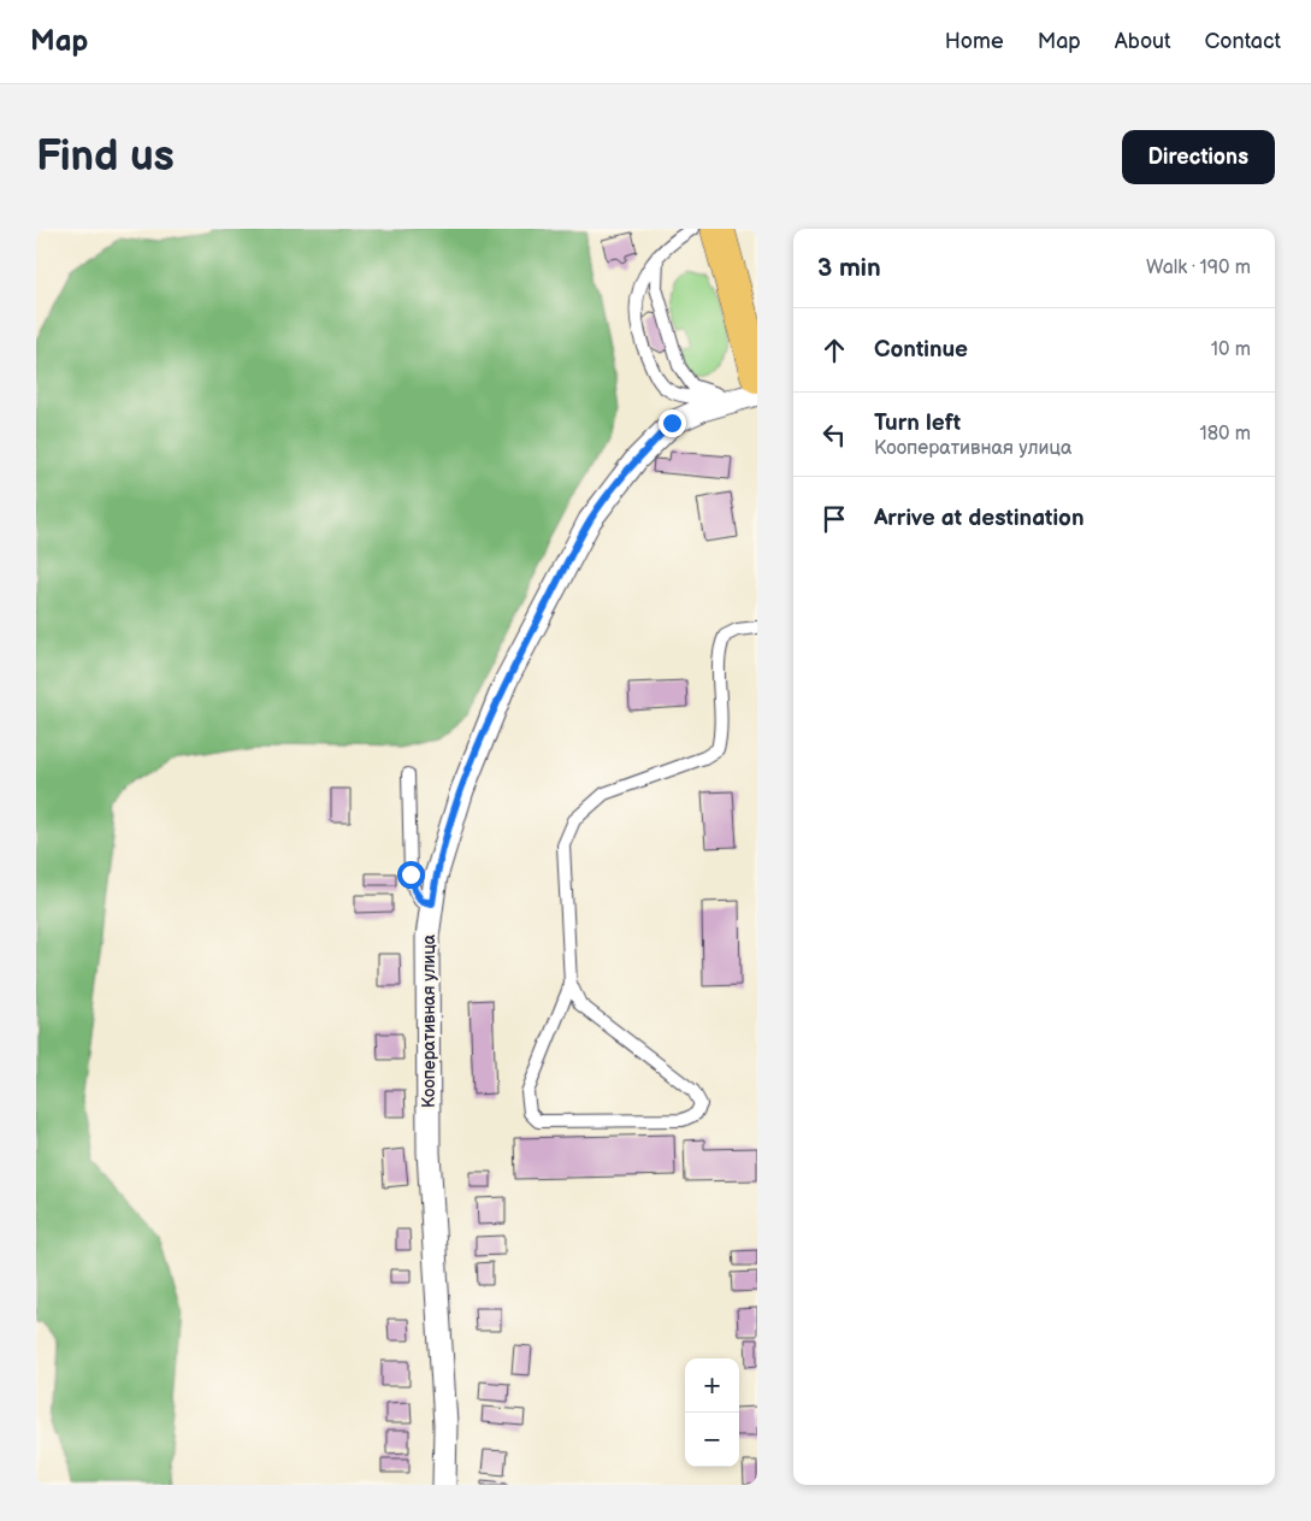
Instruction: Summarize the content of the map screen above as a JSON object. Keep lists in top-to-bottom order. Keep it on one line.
{"streets":{"street":["Кооперативная улица"]},"page":{"header":"Map","nav":["Home","Map","About","Contact"],"buttons":"Directions","title":"Find us","heading":["3 min","Walk · 190 m"],"list":[["Continue","10 m"],["Turn left","Кооперативная улица","180 m"],"Arrive at destination"],"map_buttons":["+","−"]}}
